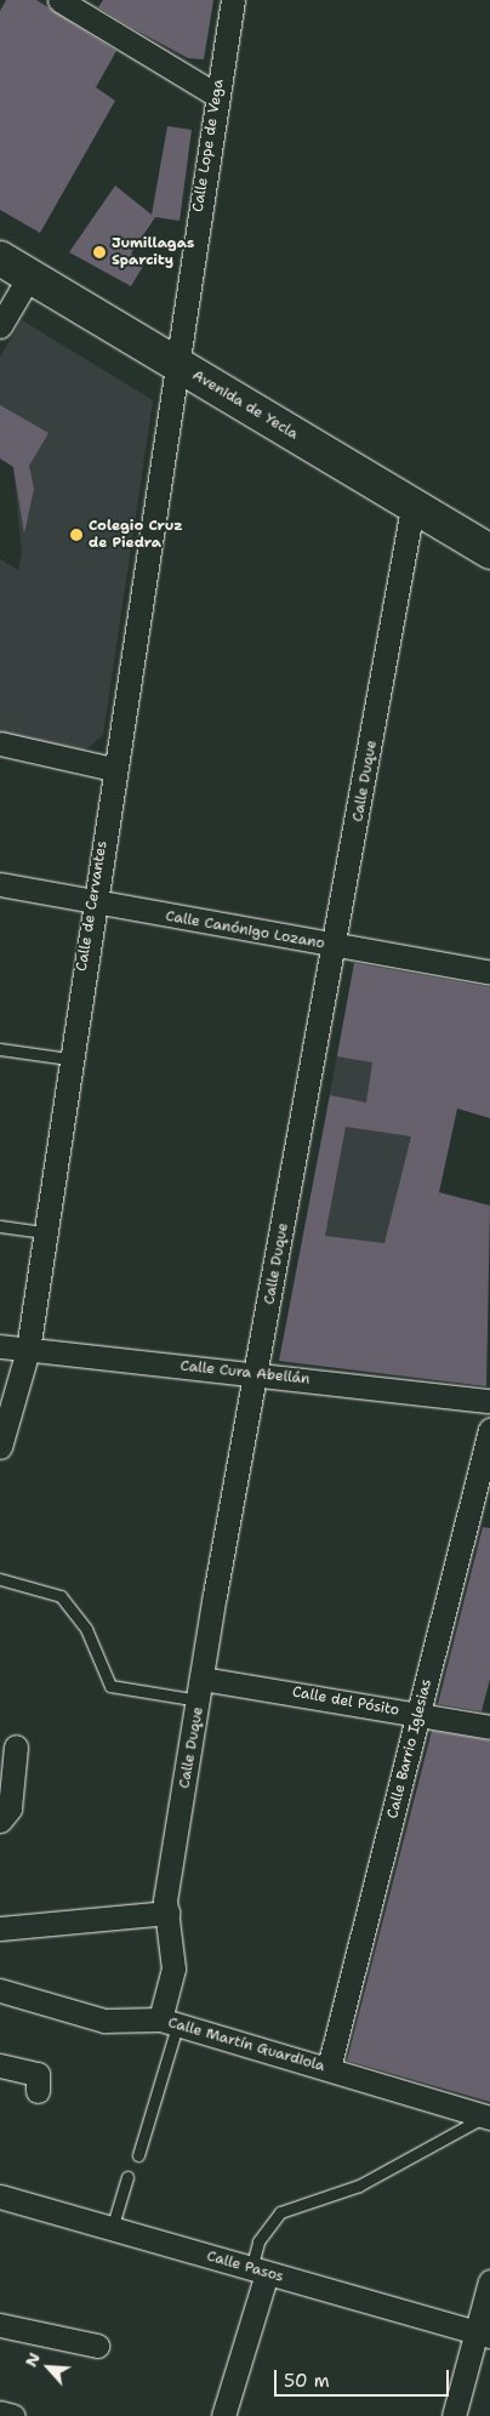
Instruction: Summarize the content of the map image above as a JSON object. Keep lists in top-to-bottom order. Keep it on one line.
{"streets":{"main road":["Avenida de Yecla"],"street":["Calle Lope de Vega","Calle Duque","Calle de Cervantes","Calle Canónigo Lozano","Calle Cura Abellán","Calle del Pósito","Calle Barrio Iglesias","Calle Martín Guardiola","Calle Pasos"]},"crossings":[["Calle Lope de Vega","Avenida de Yecla"],["Calle Lope de Vega","Calle de Cervantes"],["Avenida de Yecla","Calle Duque"],["Avenida de Yecla","Calle de Cervantes"],["Calle Duque","Calle Canónigo Lozano"],["Calle Duque","Calle Cura Abellán"],["Calle Duque","Calle del Pósito"],["Calle Duque","Calle Martín Guardiola"],["Calle de Cervantes","Calle Canónigo Lozano"],["Calle de Cervantes","Calle Cura Abellán"],["Calle del Pósito","Calle Barrio Iglesias"],["Calle Barrio Iglesias","Calle Martín Guardiola"]],"places":["Jumillagas Sparcity","Colegio Cruz de Piedra"],"scale_bar":"50 m","north":"top left"}
